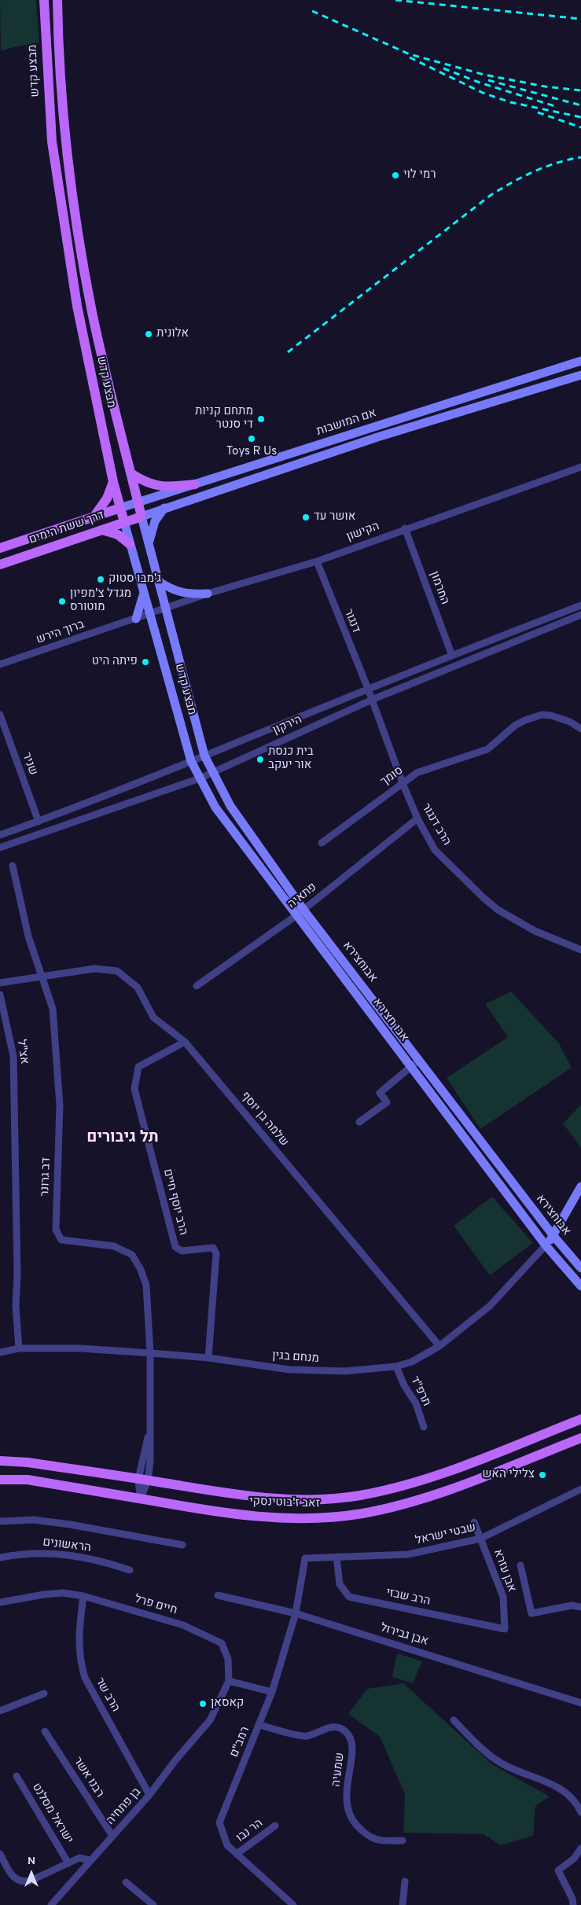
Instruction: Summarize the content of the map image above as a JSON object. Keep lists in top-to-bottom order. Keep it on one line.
{"streets":{"main road":["מבצע קדש","דרך ששת הימים","זאב ז'בוטינסקי"],"street":["אם המושבות","הקישון","החרמון","דנגור","ברוך הירש","הירקון","שניר","סומך","הרב דנגור","פתאיה","אבוחצירא","אבו חצירא","אצ\"ל","שלמה בן יוסף","דב גרונר","הרב יוסף חיים","מנחם בגין","תרפ\"ד","שבטי ישראל","הראשונים","אבן עזרא","הרב שבזי","חיים פרל","אבן גבירול","הרב שר","רמב\"ם","שמעיה","רבנו אשר","בן פתחיה","ישראל מסלנט","הר נבו"]},"crossings":[["מבצע קדש","אם המושבות"],["מבצע קדש","דרך ששת הימים"],["מבצע קדש","הקישון"],["מבצע קדש","ברוך הירש"],["מבצע קדש","הירקון"],["מבצע קדש","אבוחצירא"],["מבצע קדש","אבו חצירא"],["אם המושבות","דרך ששת הימים"],["הקישון","החרמון"],["הקישון","דנגור"],["הקישון","ברוך הירש"],["החרמון","הירקון"],["דנגור","הירקון"],["דנגור","הרב דנגור"],["הירקון","שניר"],["הירקון","הרב דנגור"],["הירקון","אבוחצירא"],["הירקון","אבו חצירא"],["סומך","הרב דנגור"],["הרב דנגור","פתאיה"],["פתאיה","אבוחצירא"],["פתאיה","אבו חצירא"],["אבו חצירא","מנחם בגין"],["אצ\"ל","מנחם בגין"],["שלמה בן יוסף","דב גרונר"],["שלמה בן יוסף","הרב יוסף חיים"],["שלמה בן יוסף","מנחם בגין"],["דב גרונר","מנחם בגין"],["דב גרונר","זאב ז'בוטינסקי"],["הרב יוסף חיים","מנחם בגין"],["מנחם בגין","תרפ\"ד"],["שבטי ישראל","אבן עזרא"],["שבטי ישראל","הרב שבזי"],["שבטי ישראל","רמב\"ם"],["אבן עזרא","הרב שבזי"],["חיים פרל","הרב שר"],["חיים פרל","בן פתחיה"],["אבן גבירול","רמב\"ם"],["הרב שר","בן פתחיה"],["רמב\"ם","שמעיה"],["רמב\"ם","הר נבו"],["רבנו אשר","בן פתחיה"]],"districts":["תל גיבורים"],"places":["רמי לוי","אלונית","מתחם קניות די סנטר","Toys R Us","אושר עד","ג'מבו סטוק","מגדל צ'מפיון מוטורס","פיתה היט","בית כנסת אור יעקב","צלילי האש","קאסאן"],"north":"top"}
